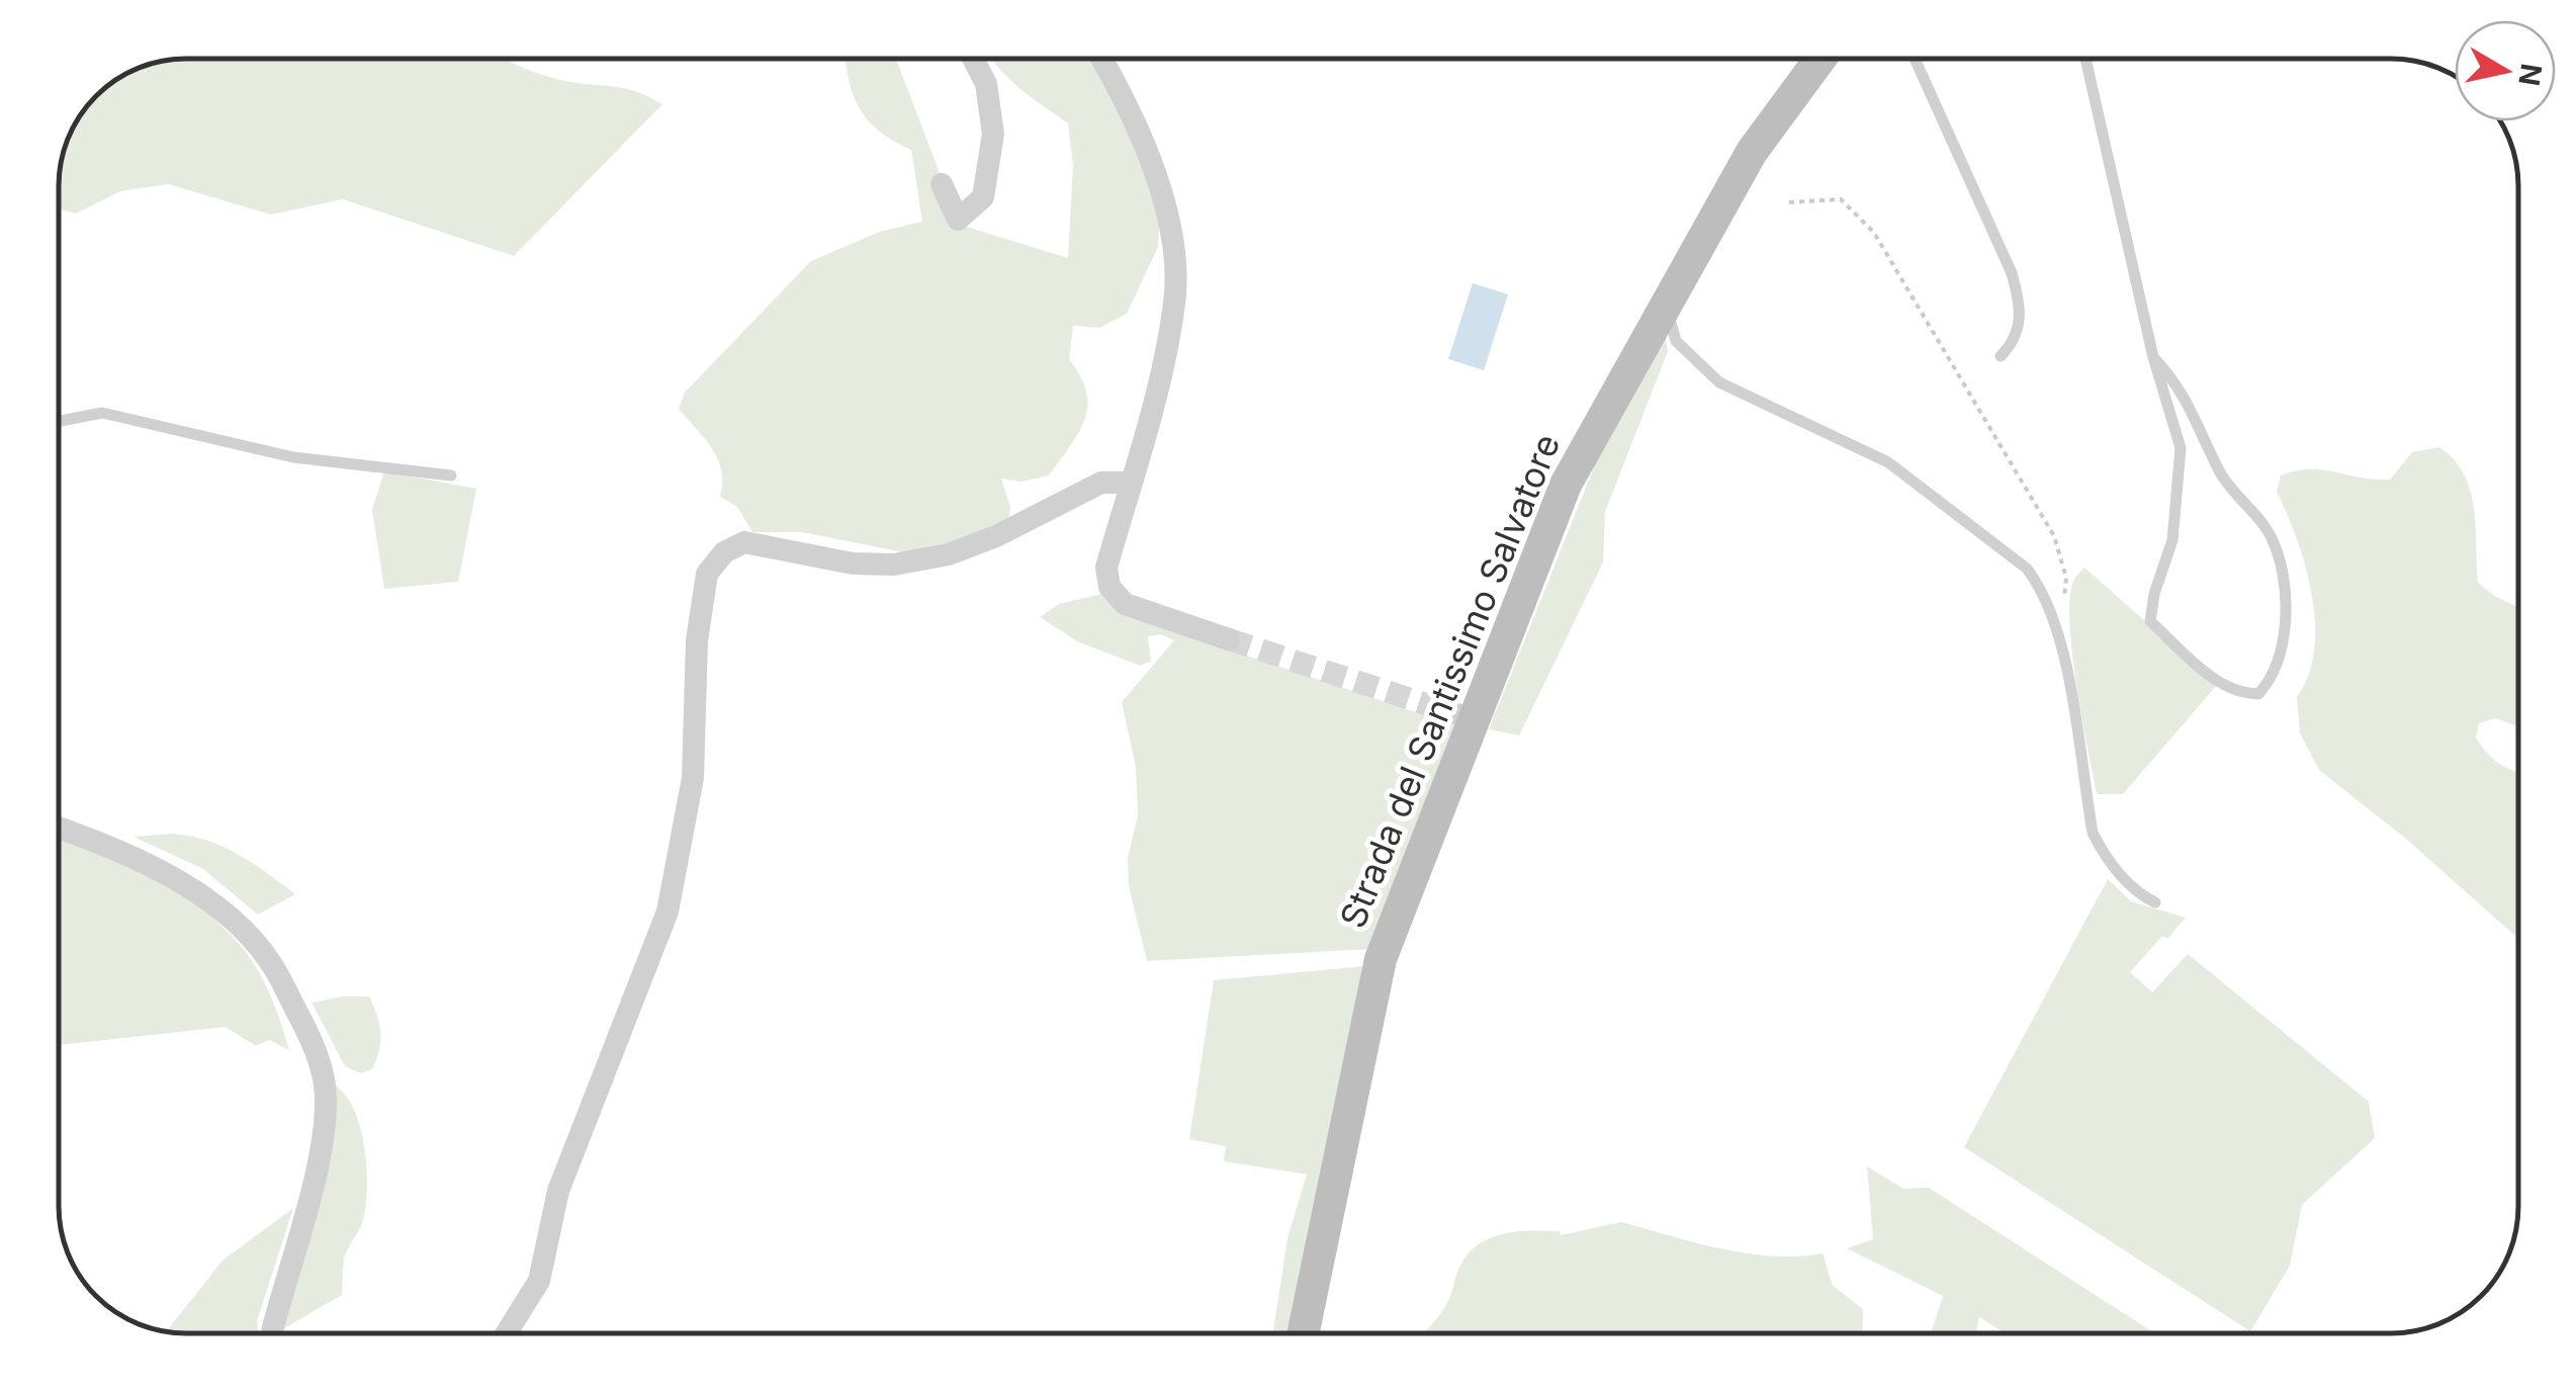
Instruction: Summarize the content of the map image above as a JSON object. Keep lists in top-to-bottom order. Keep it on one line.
{"streets":{"street":["Strada del Santissimo Salvatore"]},"north":"right"}
